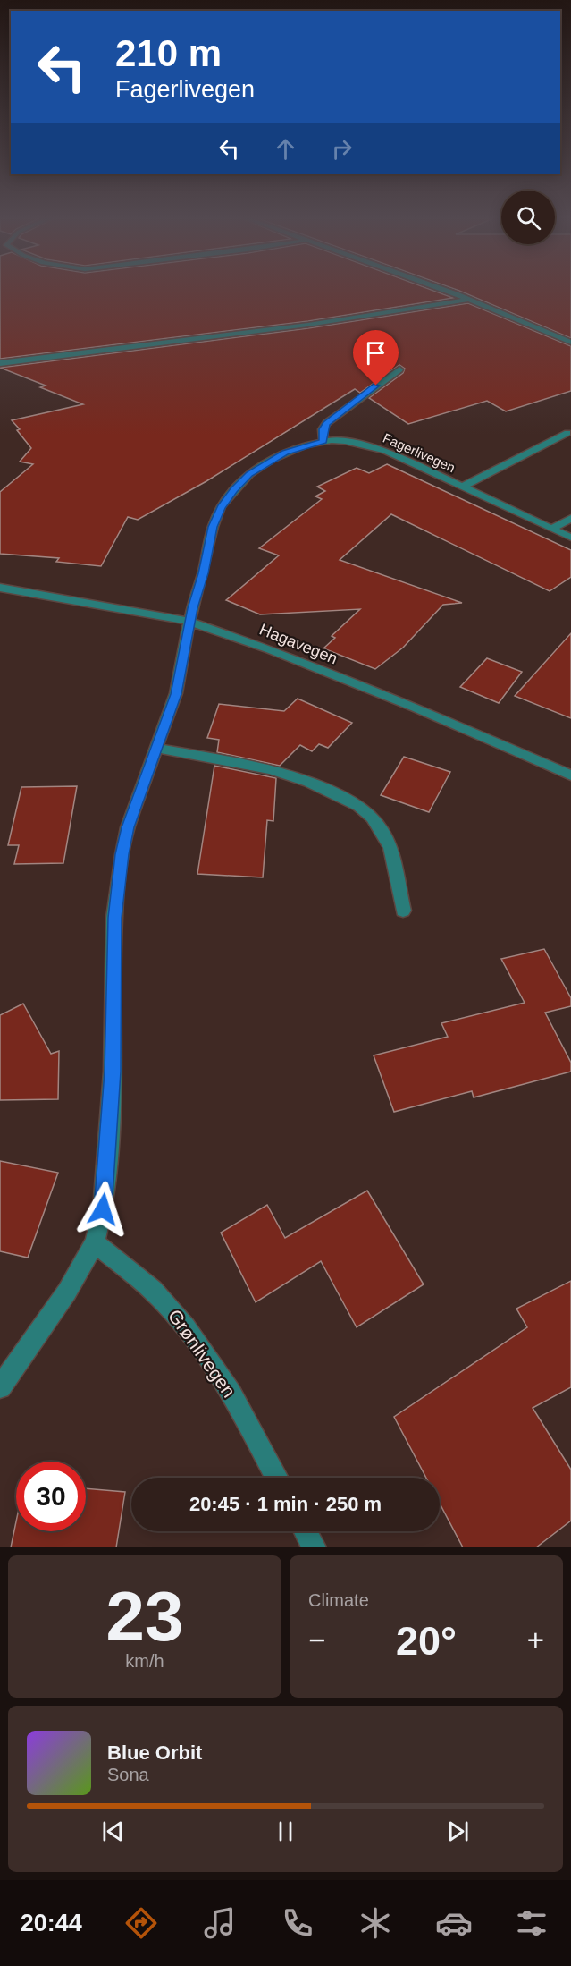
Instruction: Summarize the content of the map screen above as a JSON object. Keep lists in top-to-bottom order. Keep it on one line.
{"streets":{"street":["Fagerlivegen","Hagavegen","Grønlivegen"]},"page":{"turn":["210 m","Fagerlivegen"],"limit":"30","trip":"20:45 · 1 min · 250 m","tile":[["23","km/h"],"Climate"],"heat":["−","20°","+"],"song":["Blue Orbit","Sona"],"tabs":"20:44"}}
